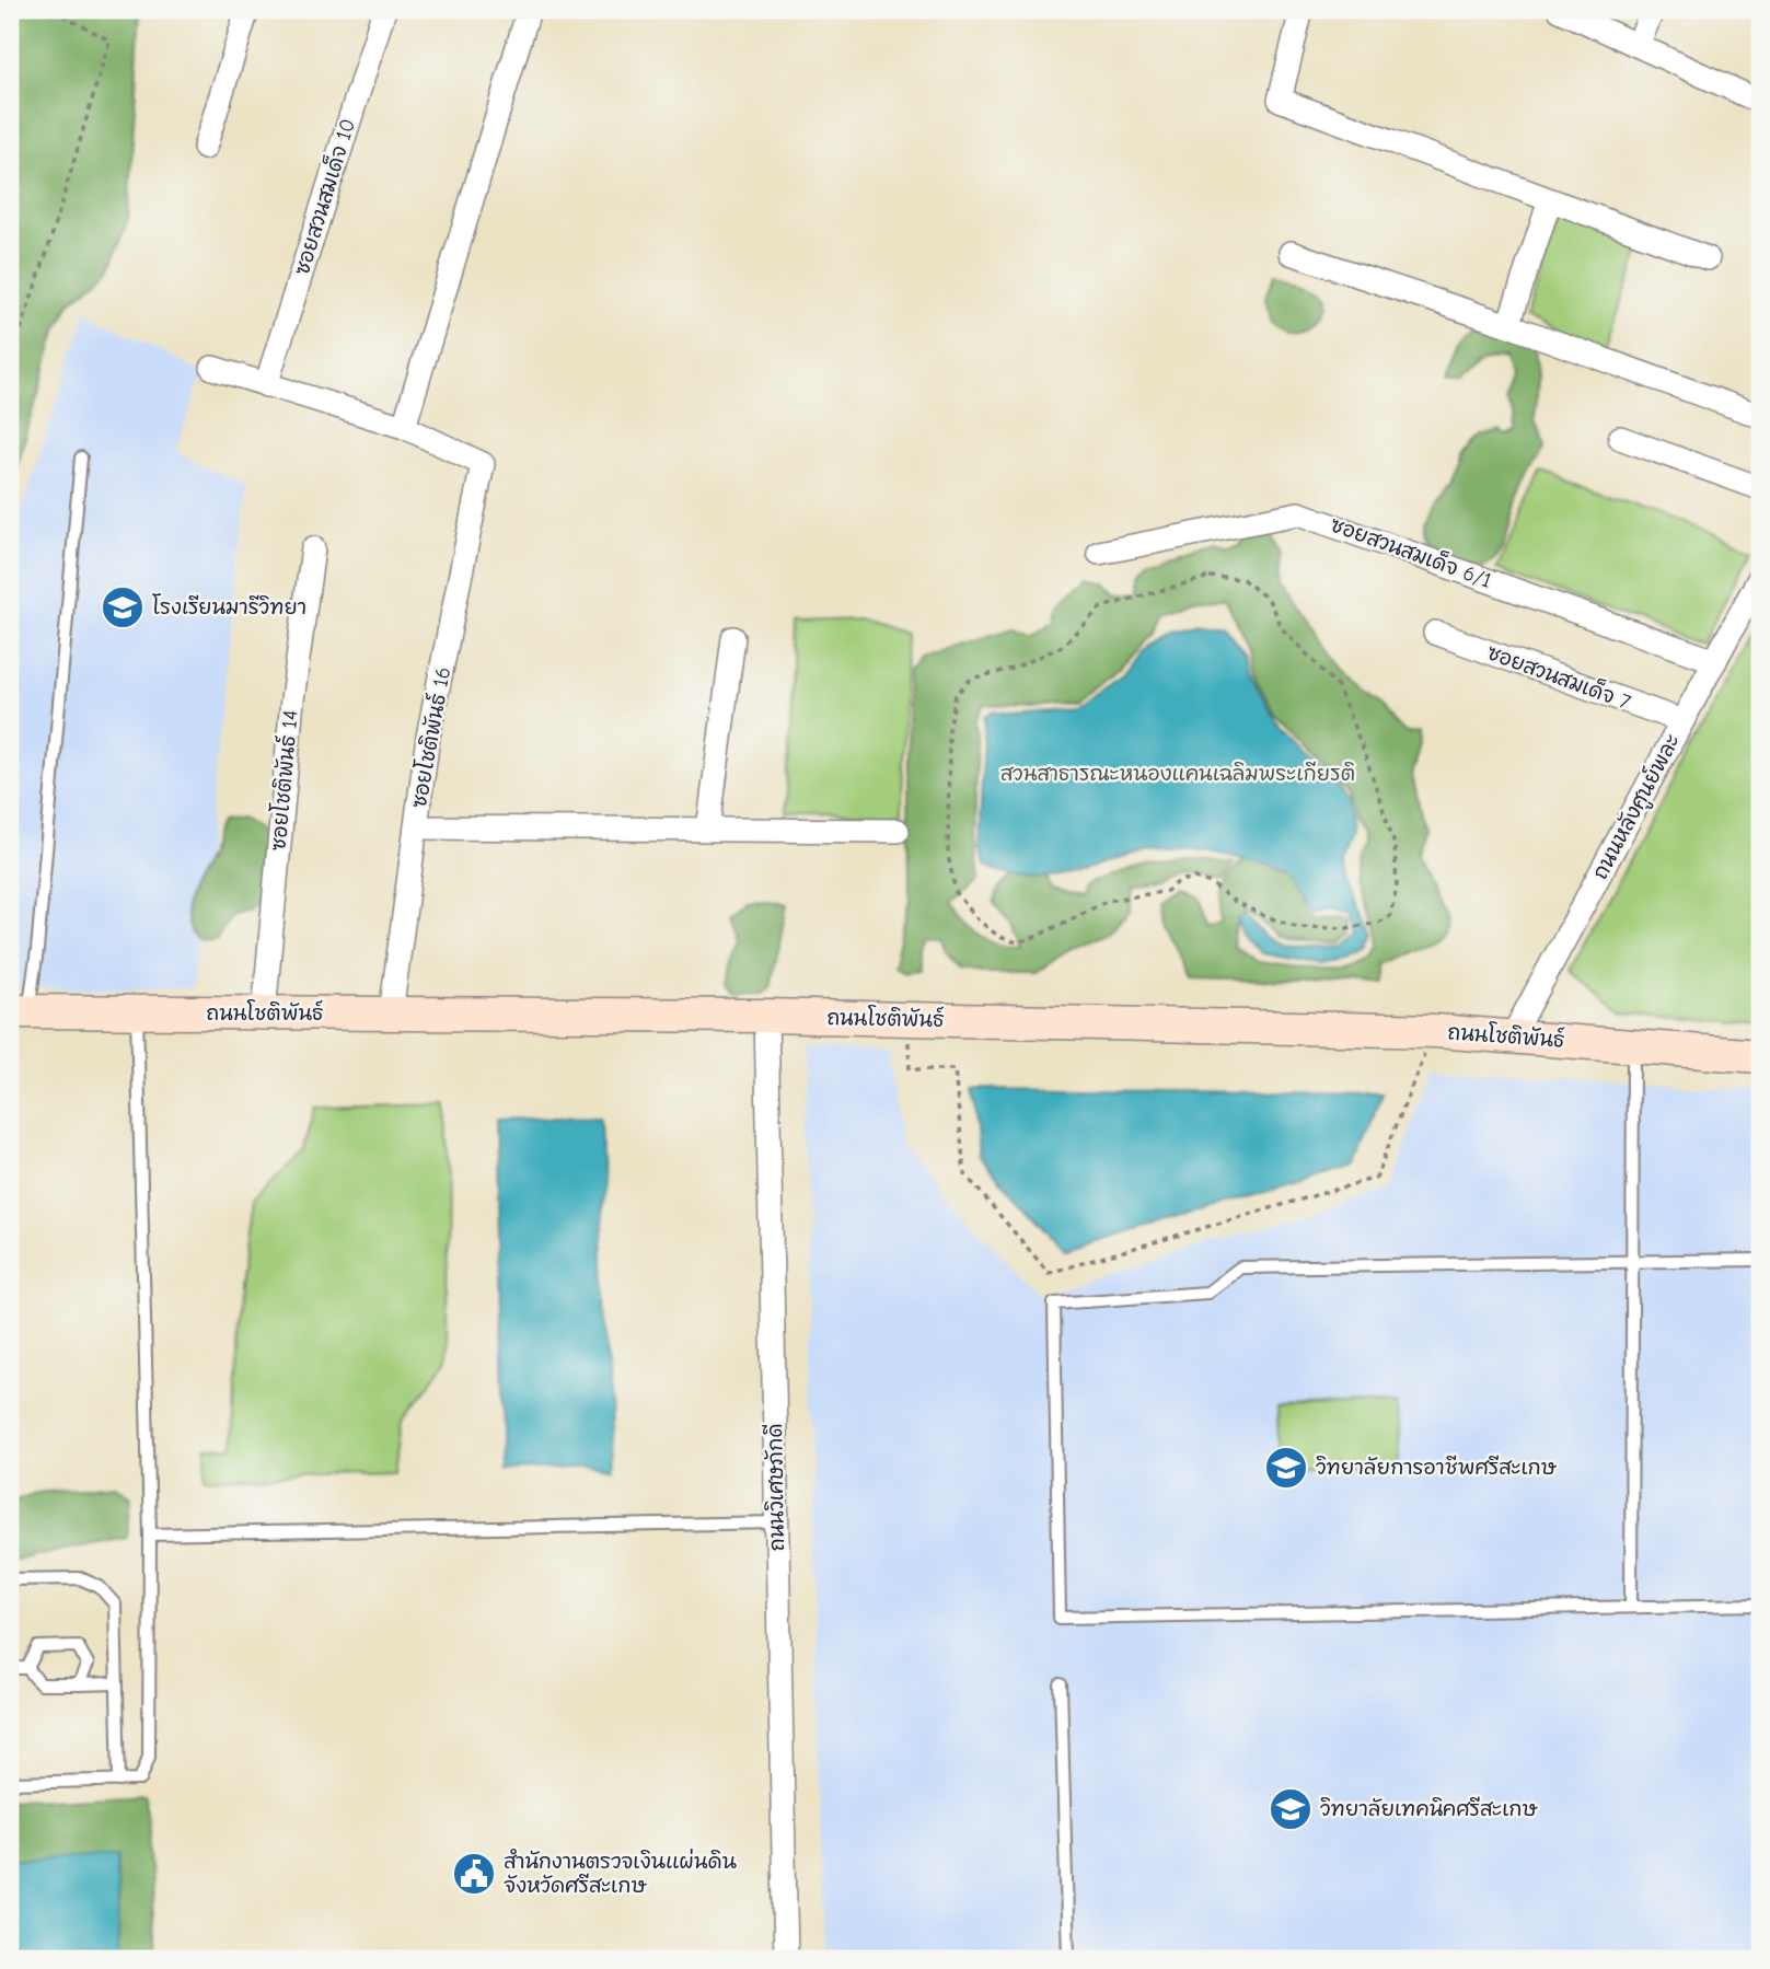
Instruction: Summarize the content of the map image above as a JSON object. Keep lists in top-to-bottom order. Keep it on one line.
{"streets":{"street":["ซอยสวนสมเด็จ 10","ซอยสวนสมเด็จ 6/1","ซอยสวนสมเด็จ 7","ซอยโชติพันธ์ 16","ซอยโชติพันธ์ 14","ถนนหลังศูนย์พละ","ถนนโชติพันธ์","ถนนวิเศษภักดี"]},"crossings":[["ซอยสวนสมเด็จ 6/1","ถนนหลังศูนย์พละ"],["ซอยสวนสมเด็จ 7","ถนนหลังศูนย์พละ"],["ซอยโชติพันธ์ 16","ถนนโชติพันธ์"],["ซอยโชติพันธ์ 14","ถนนโชติพันธ์"],["ถนนหลังศูนย์พละ","ถนนโชติพันธ์"],["ถนนโชติพันธ์","ถนนวิเศษภักดี"]],"parks":["สวนสาธารณะหนองแคนเฉลิมพระเกียรติ"],"places":{"school or university":["โรงเรียนมารีวิทยา","วิทยาลัยการอาชีพศรีสะเกษ","วิทยาลัยเทคนิคศรีสะเกษ"],"public building":["สำนักงานตรวจเงินแผ่นดิน จังหวัดศรีสะเกษ"]}}
